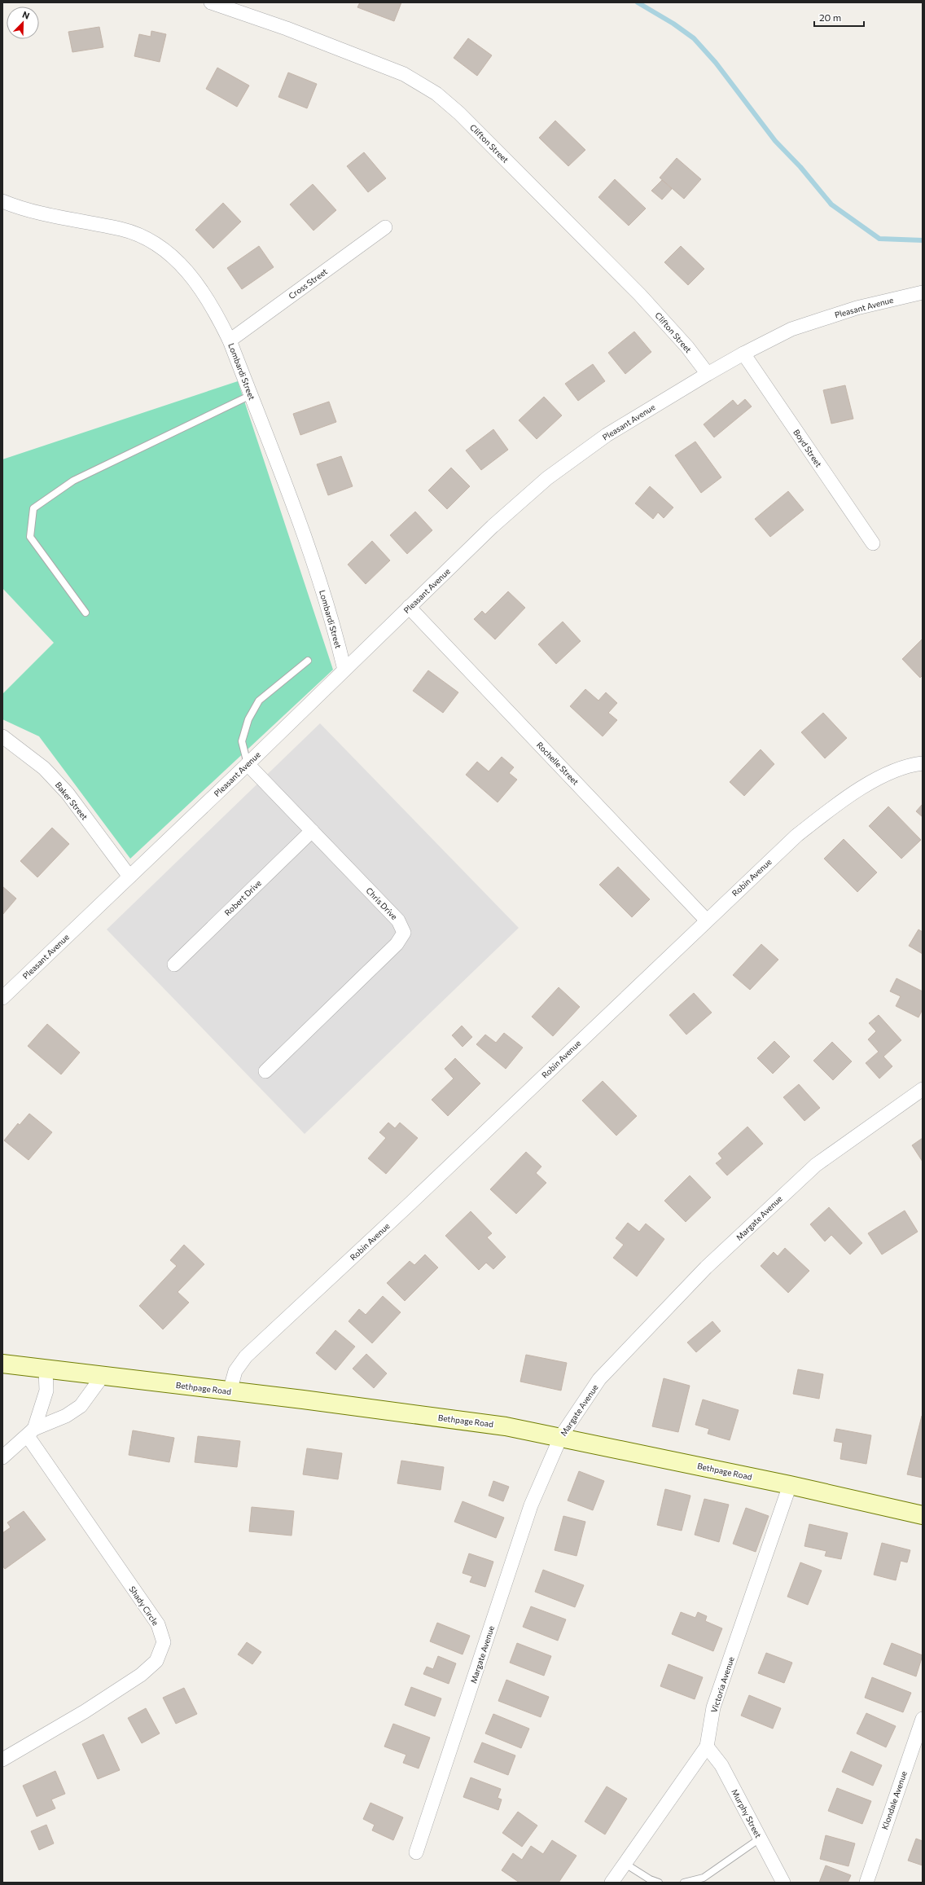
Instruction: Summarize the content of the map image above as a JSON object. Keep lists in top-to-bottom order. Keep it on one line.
{"streets":{"street":["Clifton Street","Cross Street","Pleasant Avenue","Lombardi Street","Boyd Street","Rochelle Street","Baker Street","Robin Avenue","Robert Drive","Chris Drive","Margate Avenue","Bethpage Road","Shady Circle","Victoria Avenue","Klondale Avenue","Murphy Street"]},"crossings":[["Clifton Street","Pleasant Avenue"],["Cross Street","Lombardi Street"],["Pleasant Avenue","Lombardi Street"],["Pleasant Avenue","Boyd Street"],["Pleasant Avenue","Rochelle Street"],["Pleasant Avenue","Baker Street"],["Pleasant Avenue","Chris Drive"],["Rochelle Street","Robin Avenue"],["Robin Avenue","Bethpage Road"],["Robert Drive","Chris Drive"],["Margate Avenue","Bethpage Road"],["Bethpage Road","Victoria Avenue"],["Victoria Avenue","Murphy Street"]],"scale_bar":"20 m","north":"top right"}
